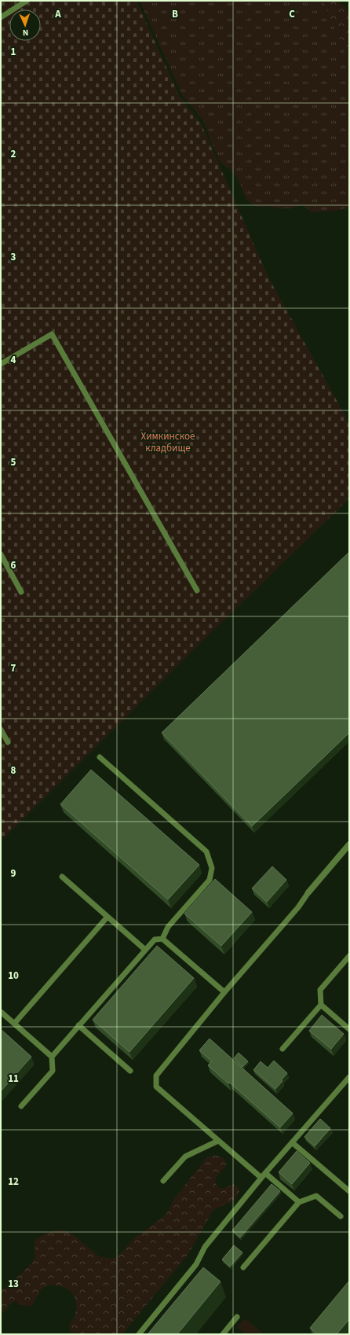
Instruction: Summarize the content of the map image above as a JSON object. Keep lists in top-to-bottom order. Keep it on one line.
{"parks":["Химкинское кладбище"],"north":"bottom","grid":{"columns":["A","B","C"],"rows":["1","2","3","4","5","6","7","8","9","10","11","12","13"]}}
